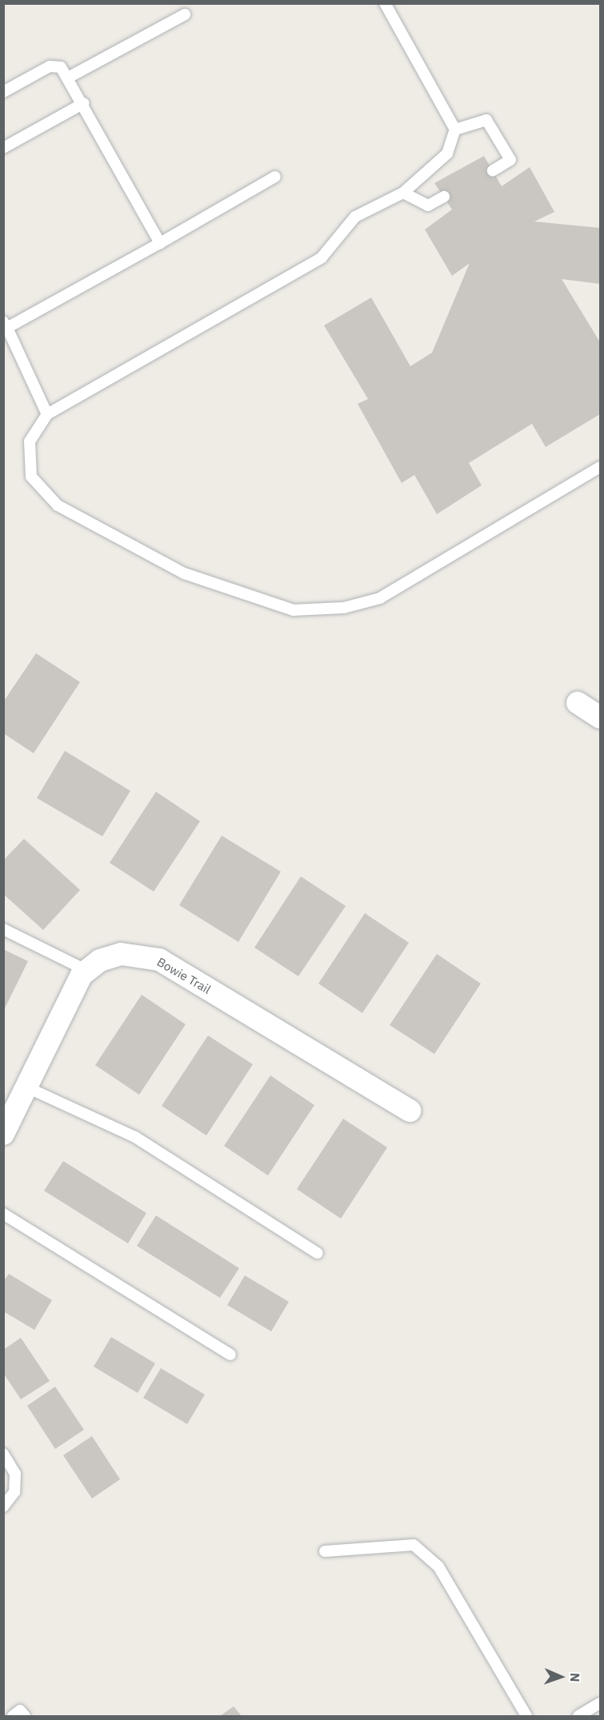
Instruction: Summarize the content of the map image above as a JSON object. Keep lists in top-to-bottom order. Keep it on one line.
{"streets":{"street":["Bowie Trail"]},"north":"right"}
